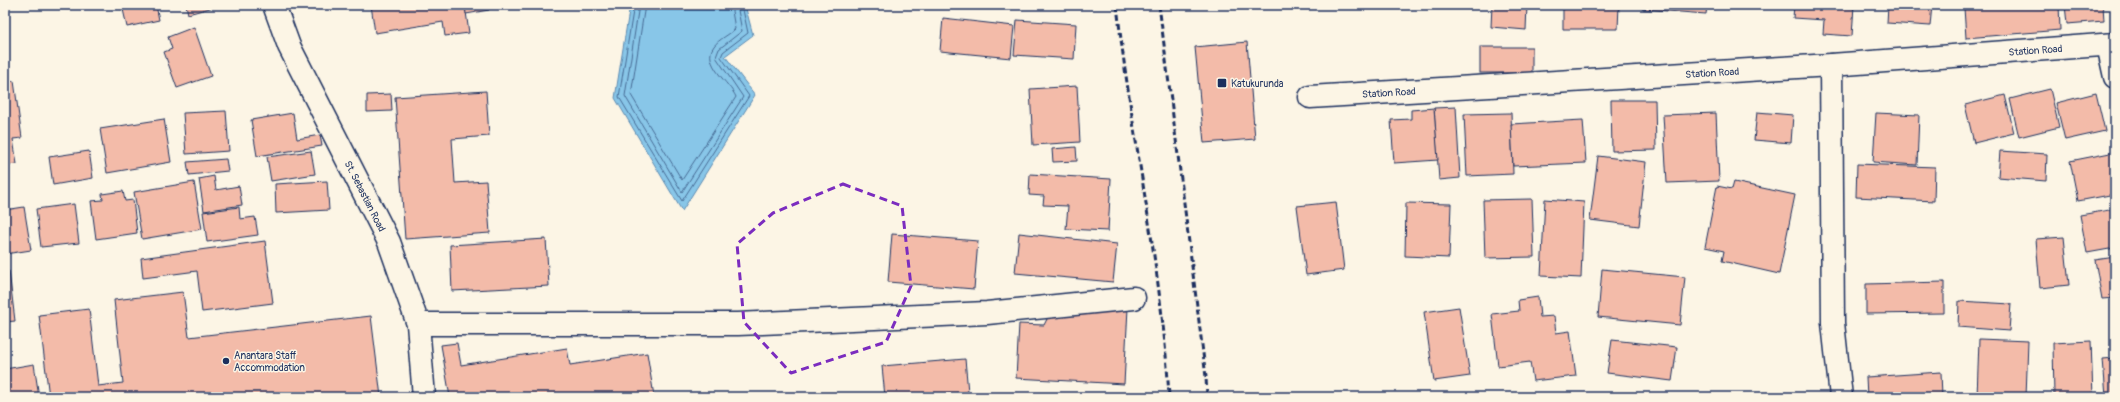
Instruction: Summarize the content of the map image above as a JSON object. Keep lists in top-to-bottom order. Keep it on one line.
{"streets":{"street":["Station Road","St. Sebastian Road"]},"places":{"transit":["Katukurunda"],"other":["Anantara Staff Accommodation"]}}
